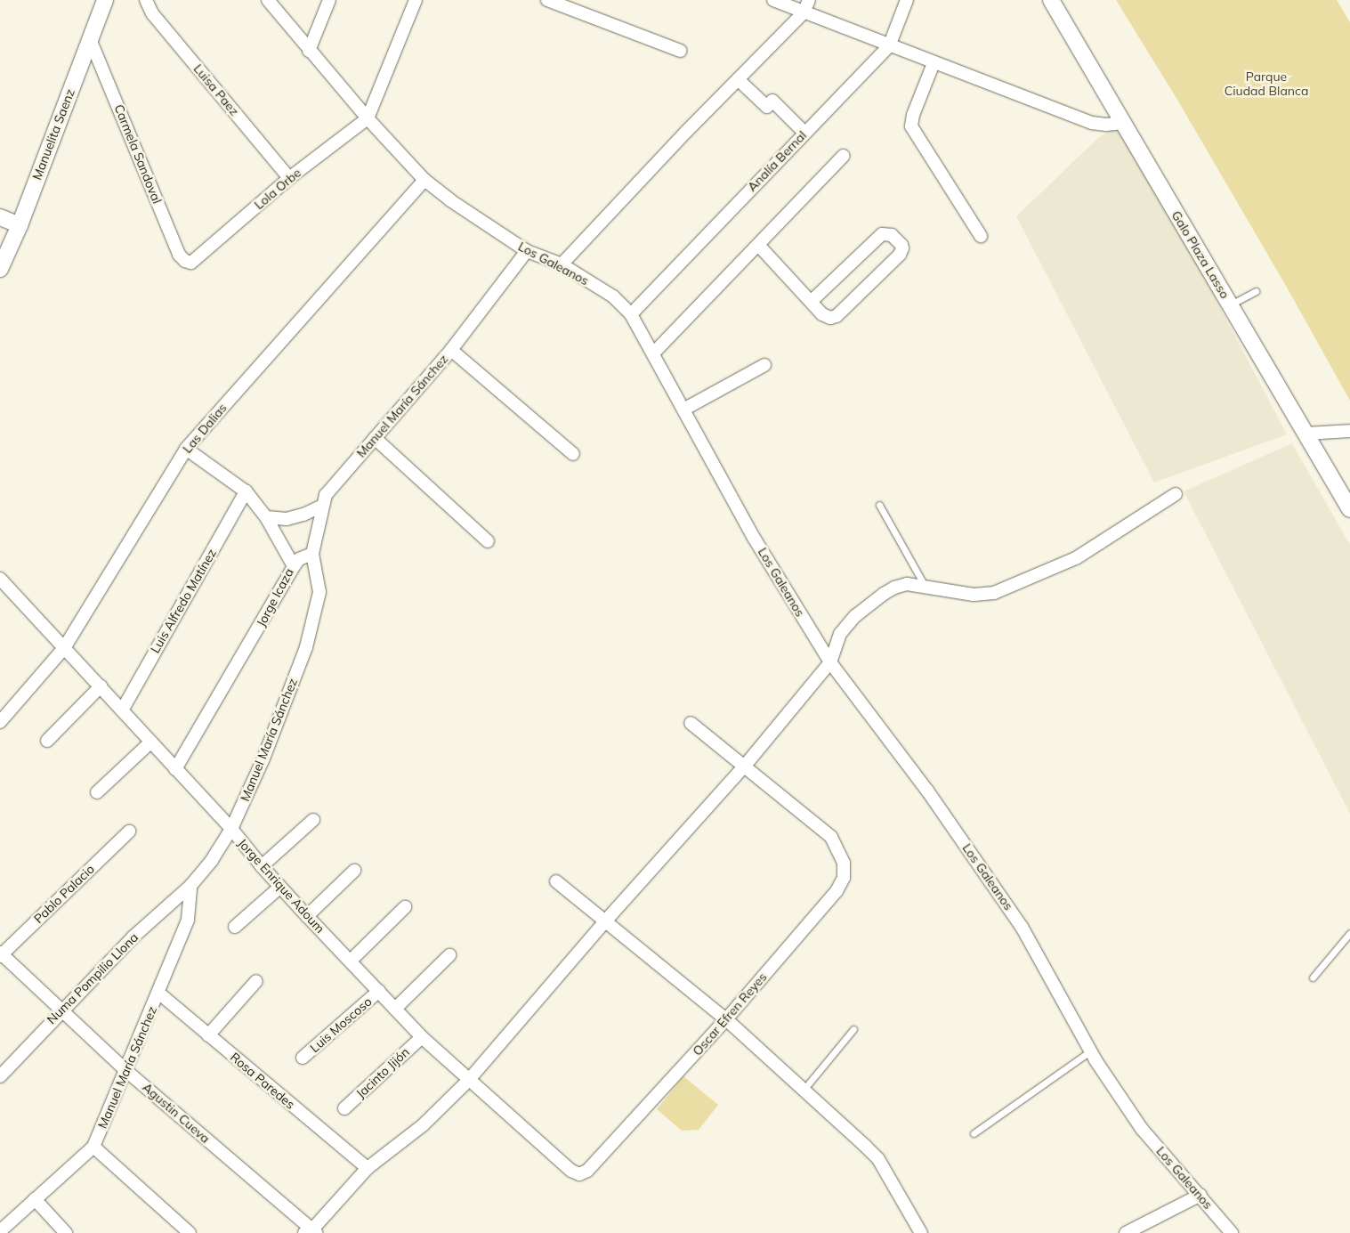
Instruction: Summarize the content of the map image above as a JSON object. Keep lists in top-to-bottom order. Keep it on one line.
{"streets":{"street":["Luisa Paez","Manuelita Saenz","Carmela Sandoval","Analía Bernal","Lola Orbe","Galo Plaza Lasso","Los Galeanos","Manuel María Sánchez","Las Dalias","Jorge Icaza","Luis Alfredo Matínez","Jorge Enrique Adoum","Pablo Palacio","Numa Pompilio Llona","Oscar Efren Reyes","Luis Moscoso","Jacinto Jijón","Rosa Paredes","Agustin Cueva"]},"crossings":[["Luisa Paez","Lola Orbe"],["Manuelita Saenz","Carmela Sandoval"],["Carmela Sandoval","Lola Orbe"],["Analía Bernal","Los Galeanos"],["Lola Orbe","Los Galeanos"],["Los Galeanos","Manuel María Sánchez"],["Los Galeanos","Las Dalias"],["Manuel María Sánchez","Jorge Enrique Adoum"],["Manuel María Sánchez","Numa Pompilio Llona"],["Manuel María Sánchez","Rosa Paredes"],["Manuel María Sánchez","Agustin Cueva"],["Las Dalias","Jorge Icaza"],["Las Dalias","Jorge Enrique Adoum"],["Jorge Icaza","Luis Alfredo Matínez"],["Jorge Icaza","Jorge Enrique Adoum"],["Luis Alfredo Matínez","Jorge Enrique Adoum"],["Jorge Enrique Adoum","Oscar Efren Reyes"],["Jorge Enrique Adoum","Luis Moscoso"],["Jorge Enrique Adoum","Jacinto Jijón"],["Pablo Palacio","Agustin Cueva"],["Numa Pompilio Llona","Agustin Cueva"]],"parks":["Parque Ciudad Blanca"]}
